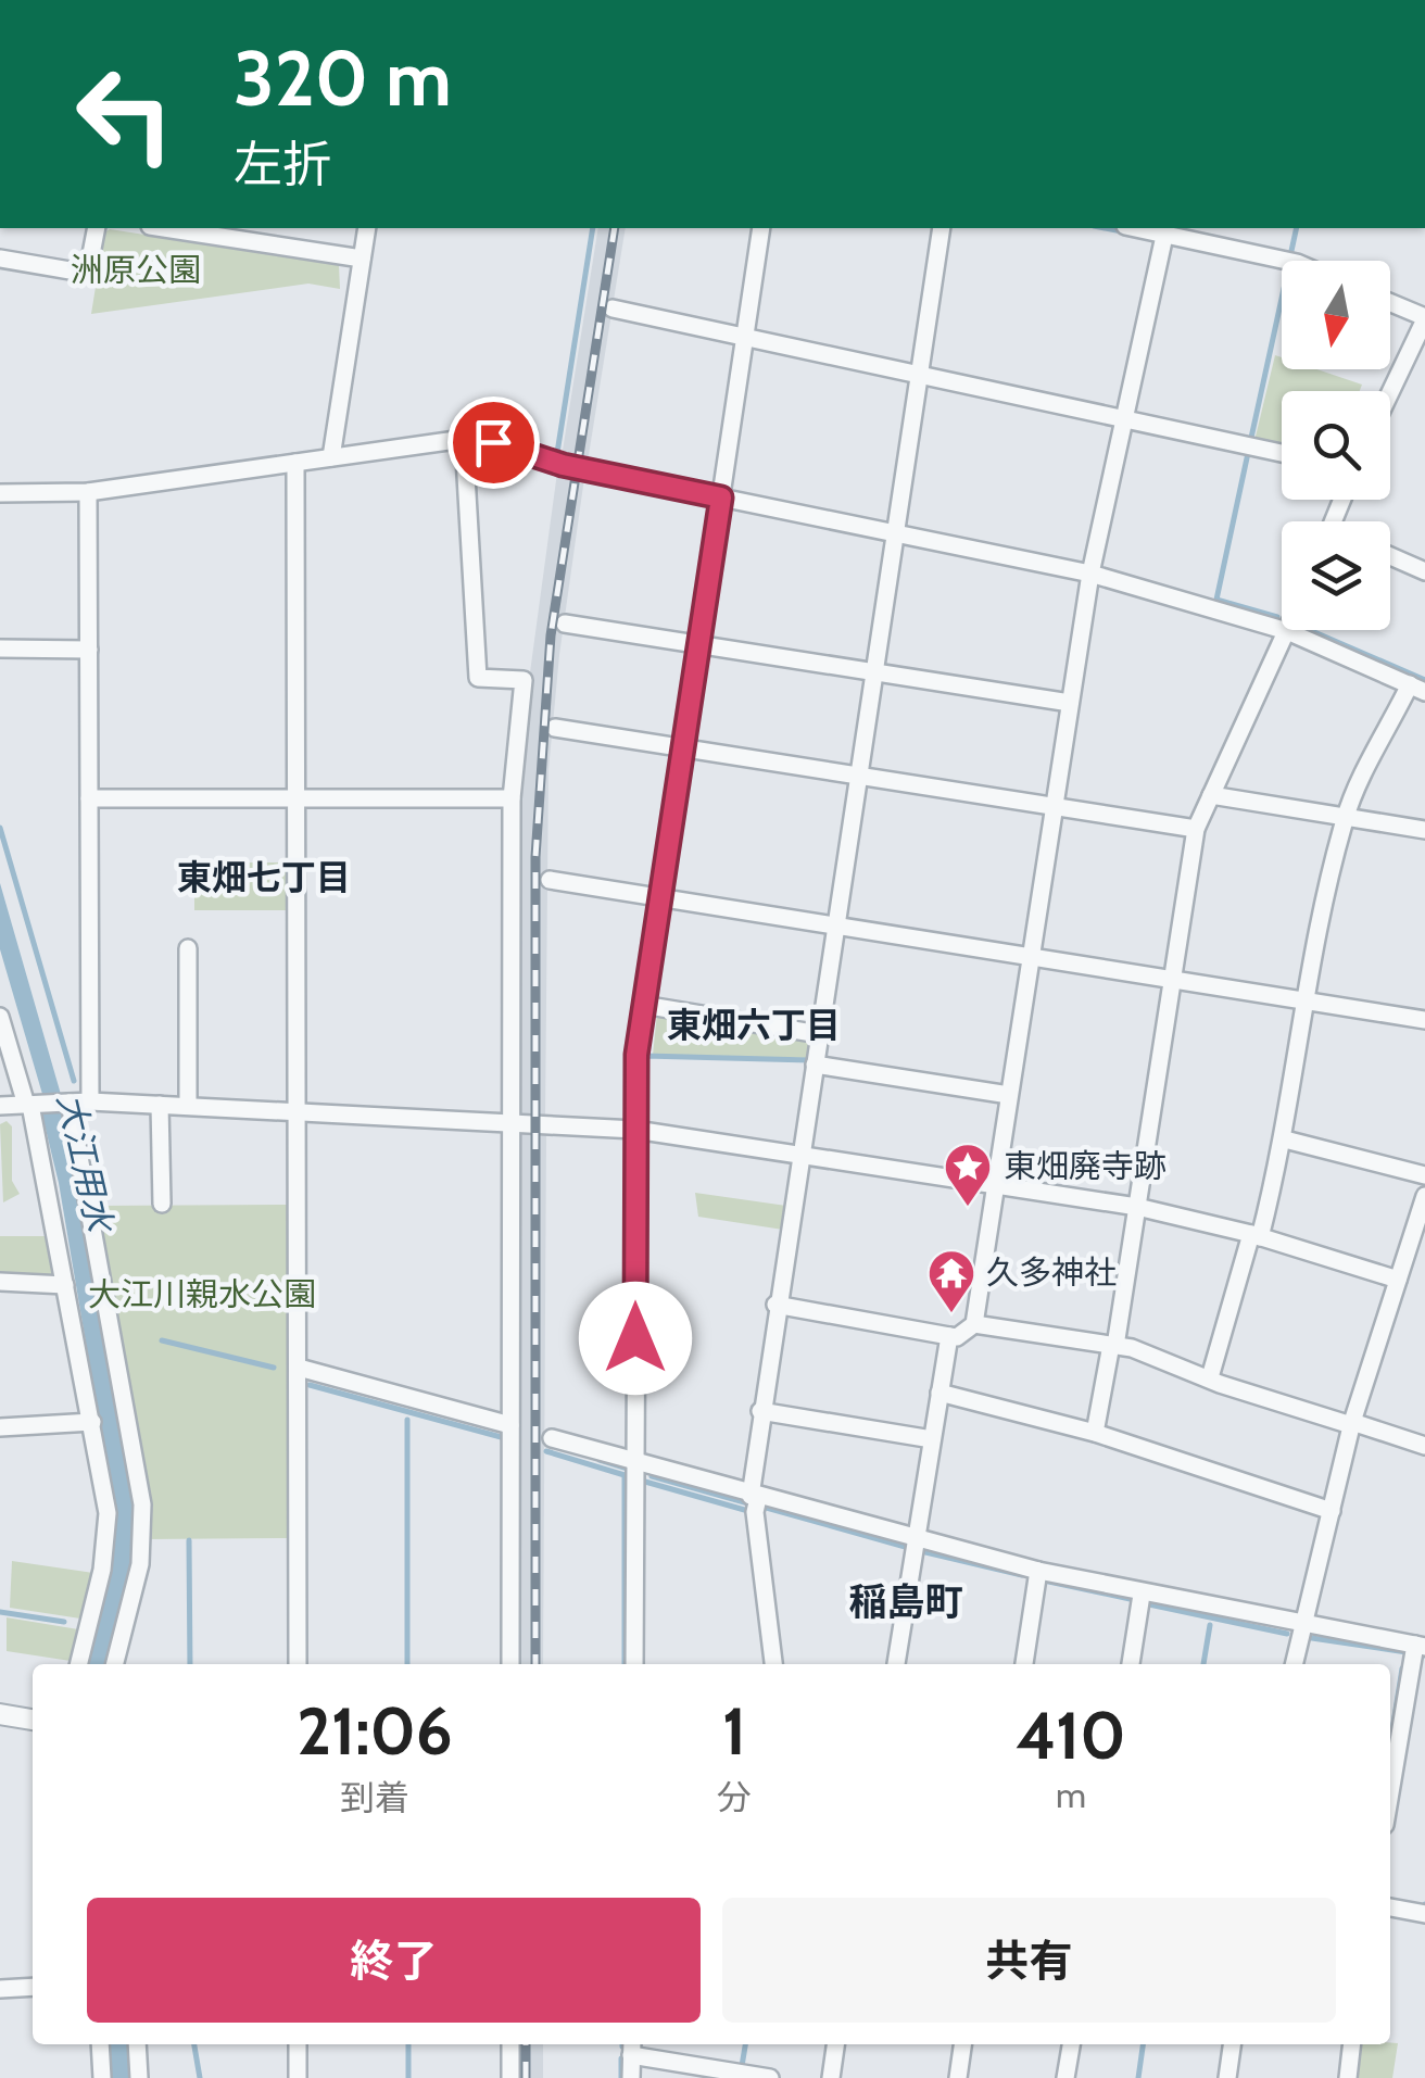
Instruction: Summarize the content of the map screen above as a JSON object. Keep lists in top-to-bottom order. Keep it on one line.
{"districts":["東畑七丁目","東畑六丁目","稲島町"],"water":["大江用水"],"parks":["洲原公園","大江川親水公園"],"places":{"place":["東畑廃寺跡"],"temple":["久多神社"]},"north":"bottom","page":{"turn":["320 m","左折"],"eta":["21:06","到着","1","分","410","m"],"buttons":["終了","共有"]}}
